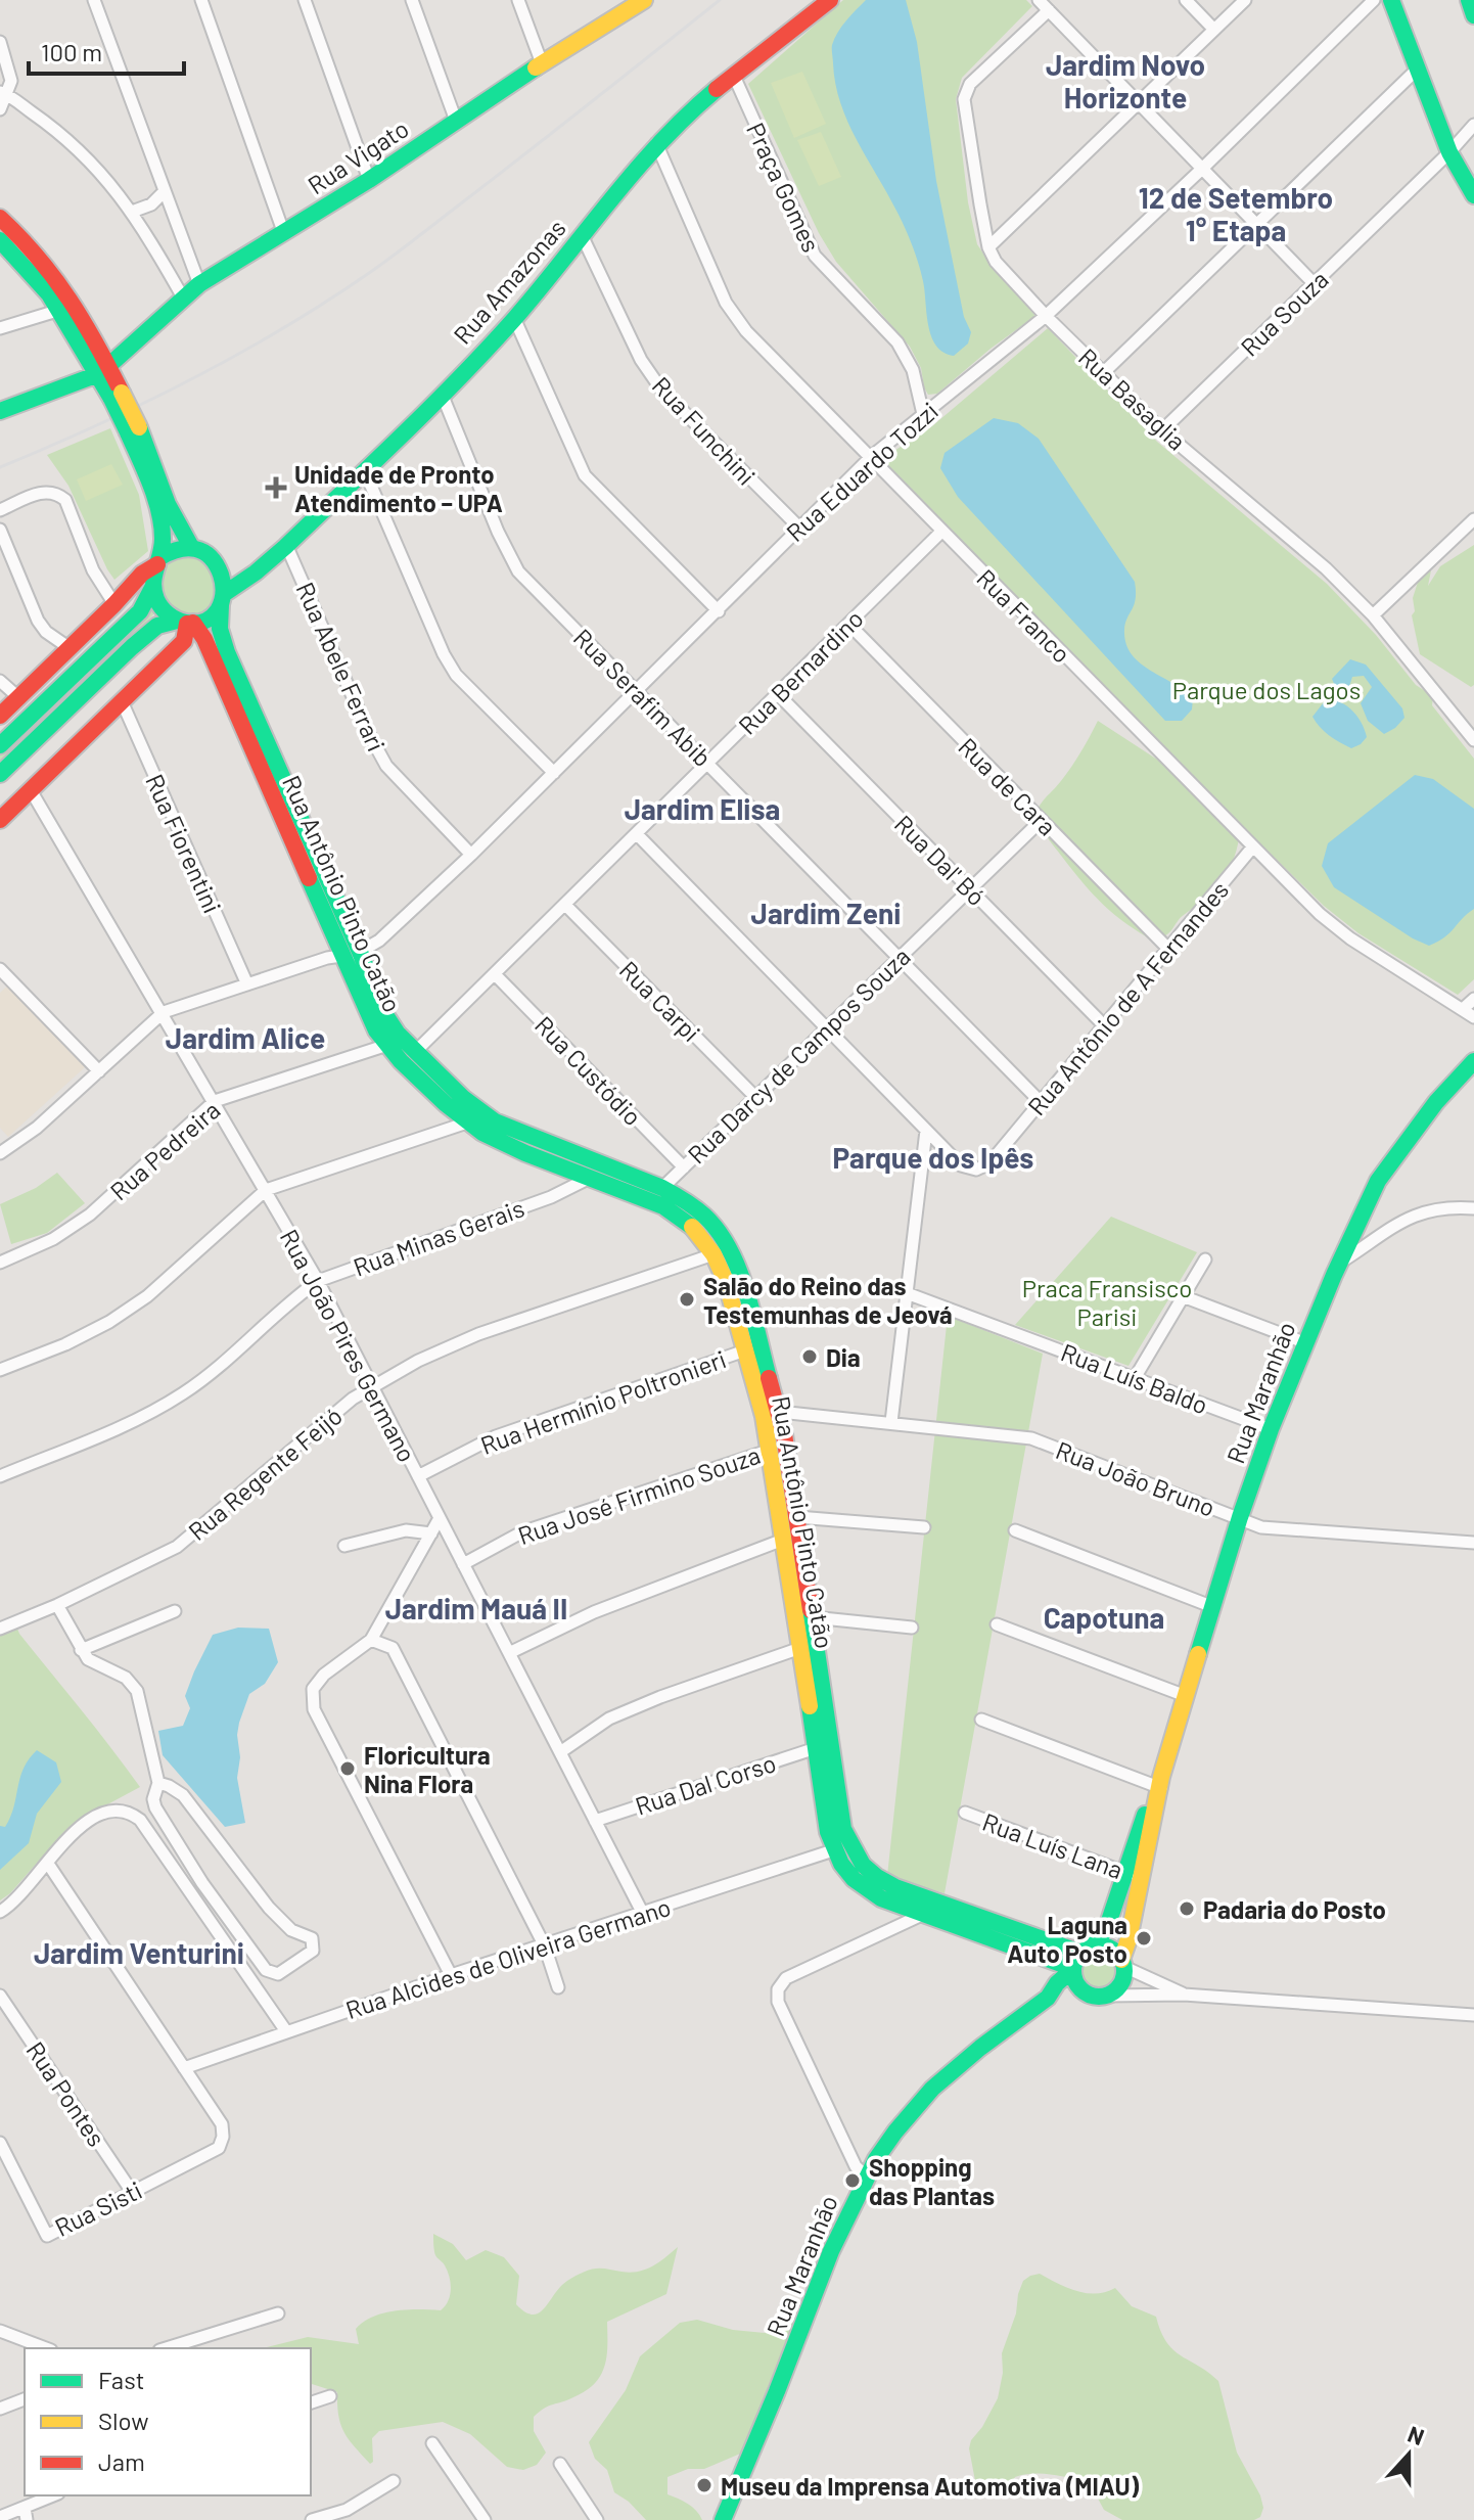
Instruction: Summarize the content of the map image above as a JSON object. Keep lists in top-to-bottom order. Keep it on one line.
{"streets":{"main road":["Rua Vigato","Rua Amazonas","Rua Antônio Pinto Catão","Rua Maranhão"],"street":["Praça Gomes","Rua Souza","Rua Basaglia","Rua Funchini","Rua Eduardo Tozzi","Rua Franco","Rua Abele Ferrari","Rua Bernardino","Rua Serafim Abib","Rua de Cara","Rua Fiorentini","Rua Dal' Bó","Rua Antônio de A Fernandes","Rua Carpi","Rua Darcy de Campos Souza","Rua Custódio","Rua Pedreira","Rua Minas Gerais","Rua João Pires Germano","Rua Luís Baldo","Rua Hermínio Poltronieri","Rua Regente Feijó","Rua João Bruno","Rua José Firmino Souza","Rua Dal Corso","Rua Luís Lana","Rua Alcides de Oliveira Germano","Rua Pontes","Rua Sisti"]},"crossings":[["Praça Gomes","Rua Amazonas"],["Praça Gomes","Rua Eduardo Tozzi"],["Rua Amazonas","Rua Funchini"],["Rua Amazonas","Rua Franco"],["Rua Amazonas","Rua Abele Ferrari"],["Rua Amazonas","Rua Serafim Abib"],["Rua Amazonas","Rua Antônio Pinto Catão"],["Rua Souza","Rua Basaglia"],["Rua Basaglia","Rua Eduardo Tozzi"],["Rua Funchini","Rua Eduardo Tozzi"],["Rua Eduardo Tozzi","Rua Franco"],["Rua Eduardo Tozzi","Rua Abele Ferrari"],["Rua Eduardo Tozzi","Rua Serafim Abib"],["Rua Eduardo Tozzi","Rua Antônio Pinto Catão"],["Rua Franco","Rua Bernardino"],["Rua Franco","Rua Antônio de A Fernandes"],["Rua Bernardino","Rua Serafim Abib"],["Rua Bernardino","Rua de Cara"],["Rua Bernardino","Rua Dal' Bó"],["Rua Bernardino","Rua Antônio Pinto Catão"],["Rua Bernardino","Rua Carpi"],["Rua Bernardino","Rua Custódio"],["Rua Serafim Abib","Rua Antônio de A Fernandes"],["Rua Serafim Abib","Rua Darcy de Campos Souza"],["Rua de Cara","Rua Antônio de A Fernandes"],["Rua de Cara","Rua Darcy de Campos Souza"],["Rua Dal' Bó","Rua Antônio de A Fernandes"],["Rua Dal' Bó","Rua Darcy de Campos Souza"],["Rua Antônio Pinto Catão","Rua Darcy de Campos Souza"],["Rua Antônio Pinto Catão","Rua Pedreira"],["Rua Antônio Pinto Catão","Rua Minas Gerais"],["Rua Antônio Pinto Catão","Rua Maranhão"],["Rua Antônio Pinto Catão","Rua Hermínio Poltronieri"],["Rua Antônio Pinto Catão","Rua Regente Feijó"],["Rua Antônio Pinto Catão","Rua João Bruno"],["Rua Antônio Pinto Catão","Rua José Firmino Souza"],["Rua Antônio Pinto Catão","Rua Dal Corso"],["Rua Antônio Pinto Catão","Rua Alcides de Oliveira Germano"],["Rua Carpi","Rua Darcy de Campos Souza"],["Rua Darcy de Campos Souza","Rua Custódio"],["Rua Pedreira","Rua João Pires Germano"],["Rua Minas Gerais","Rua João Pires Germano"],["Rua João Pires Germano","Rua Hermínio Poltronieri"],["Rua João Pires Germano","Rua Regente Feijó"],["Rua João Pires Germano","Rua José Firmino Souza"],["Rua João Pires Germano","Rua Dal Corso"],["Rua João Pires Germano","Rua Alcides de Oliveira Germano"],["Rua Luís Baldo","Rua Maranhão"],["Rua Maranhão","Rua João Bruno"],["Rua Maranhão","Rua Luís Lana"],["Rua Alcides de Oliveira Germano","Rua Sisti"],["Rua Pontes","Rua Sisti"]],"districts":["Jardim Novo Horizonte","12 de Setembro 1° Etapa","Jardim Elisa","Jardim Zeni","Jardim Alice","Parque dos Ipês","Jardim Mauá II","Capotuna","Jardim Venturini"],"parks":["Parque dos Lagos","Praca Fransisco Parisi"],"places":{"health":["Unidade de Pronto Atendimento – UPA"],"other":["Salão do Reino das Testemunhas de Jeová","Dia","Floricultura Nina Flora","Padaria do Posto","Laguna Auto Posto","Shopping das Plantas","Museu da Imprensa Automotiva (MIAU)"]},"legend":["Fast","Slow","Jam"],"scale_bar":"100 m","north":"top"}
